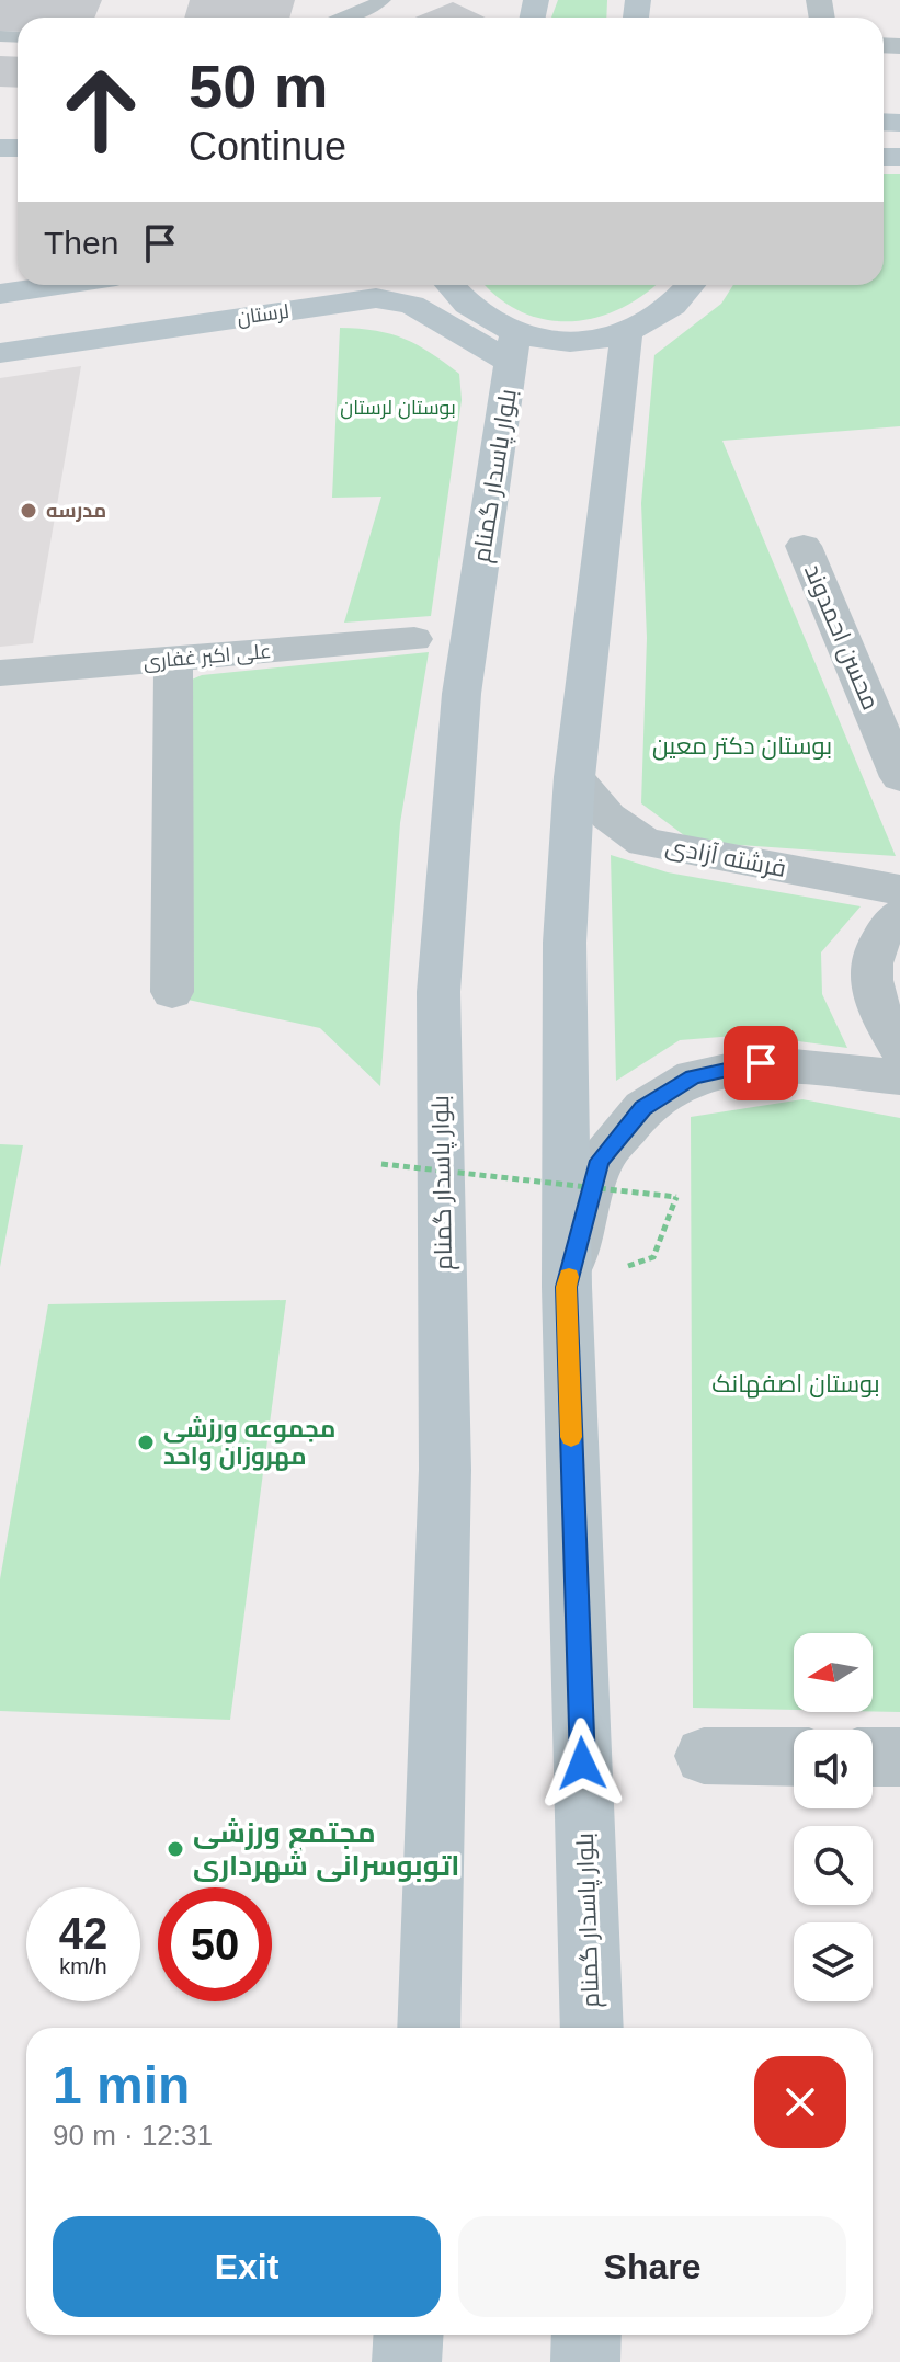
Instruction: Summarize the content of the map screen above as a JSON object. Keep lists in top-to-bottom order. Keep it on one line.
{"streets":{"main road":["لرستان","بلوار پاسدار گمنام"],"street":["محسن احمدوند","علی اکبر غفاری","فرشته آزادی"]},"crossings":[["لرستان","بلوار پاسدار گمنام"],["بلوار پاسدار گمنام","فرشته آزادی"]],"parks":["بوستان لرستان","بوستان دکتر معین","بوستان اصفهانک"],"places":["مدرسه","مجموعه ورزشی مهروزان واحد","مجتمع ورزشی اتوبوسرانی شهرداری"],"north":"left","page":{"turn":["50 m","Continue"],"then":"Then","speed":"42 km/h","limit":"50","heading":["1 min","90 m · 12:31"],"buttons":["Exit","Share"]}}
